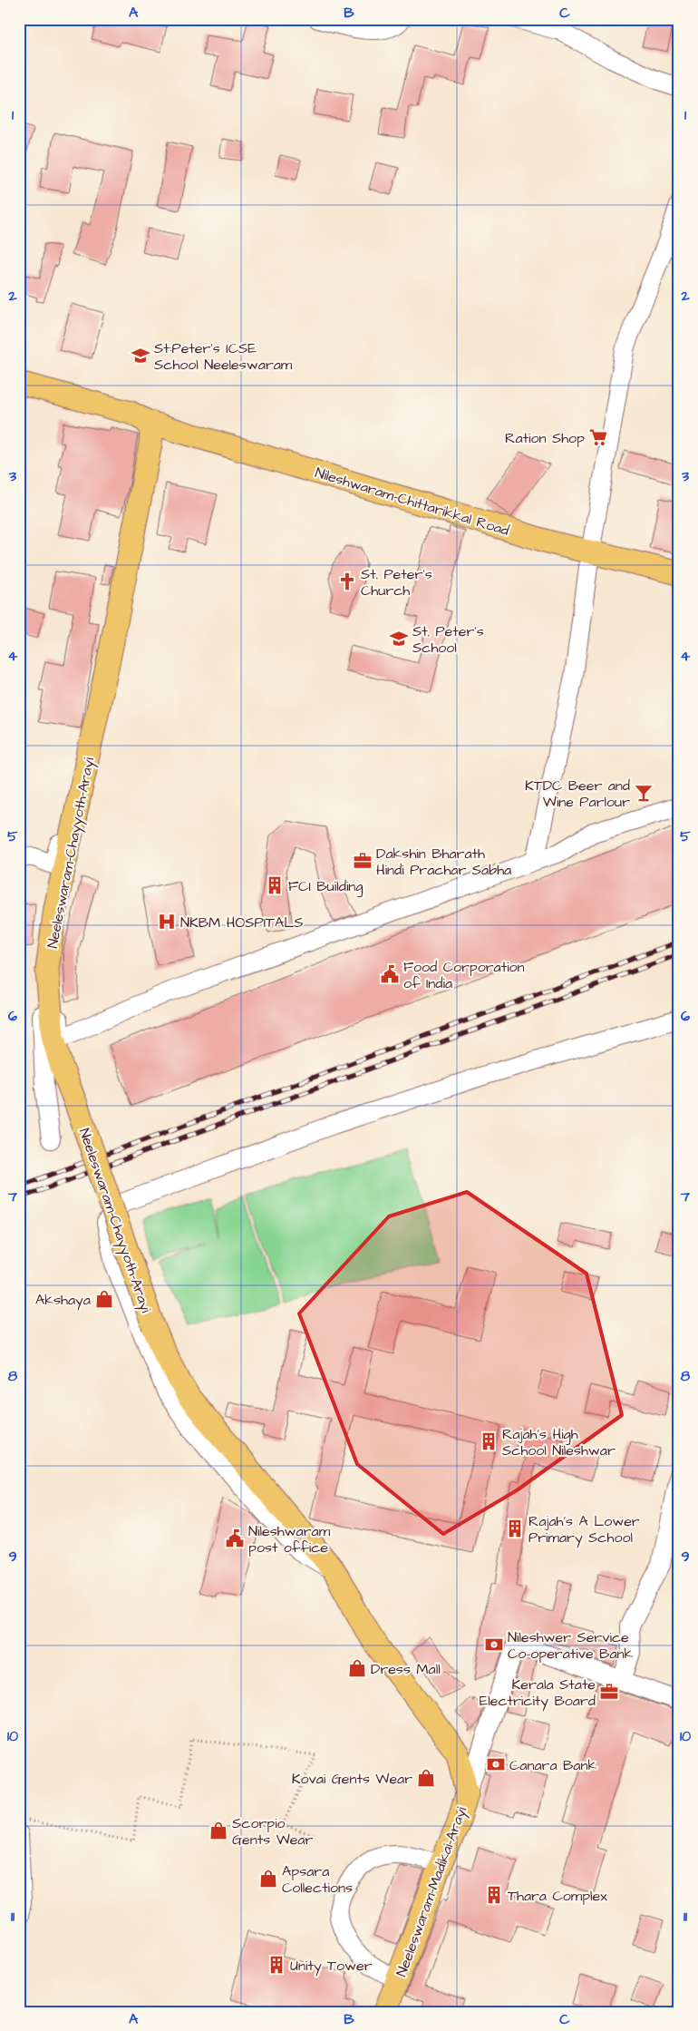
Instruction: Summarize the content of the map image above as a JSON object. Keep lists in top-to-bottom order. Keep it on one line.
{"streets":{"main road":["Nileshwaram-Chittarikkal Road","Neeleswaram-Chayyoth-Arayi","Neeleswaram-Madikai-Arayi"]},"crossings":[["Nileshwaram-Chittarikkal Road","Neeleswaram-Chayyoth-Arayi"],["Neeleswaram-Chayyoth-Arayi","Neeleswaram-Madikai-Arayi"]],"places":{"school or university":["St:Peter's ICSE School Neeleswaram","St. Peter's School"],"supermarket":["Ration Shop"],"church":["St. Peter's Church"],"bar":["KTDC Beer and Wine Parlour"],"office":["Dakshin Bharath Hindi Prachar Sabha","Kerala State Electricity Board"],"building":["FCI Building","Rajah's High School Nileshwar","Rajah's A Lower Primary School","Thara Complex","Unity Tower"],"hospital":["NKBM HOSPITALS"],"public building":["Food Corporation of India","Nileshwaram post office"],"shop":["Akshaya","Dress Mall","Kovai Gents Wear","Scorpio Gents Wear","Apsara Collections"],"bank":["Nileshwer Service Co-operative Bank","Canara Bank"]},"grid":{"columns":["A","B","C"],"rows":["1","2","3","4","5","6","7","8","9","10","11"]}}
